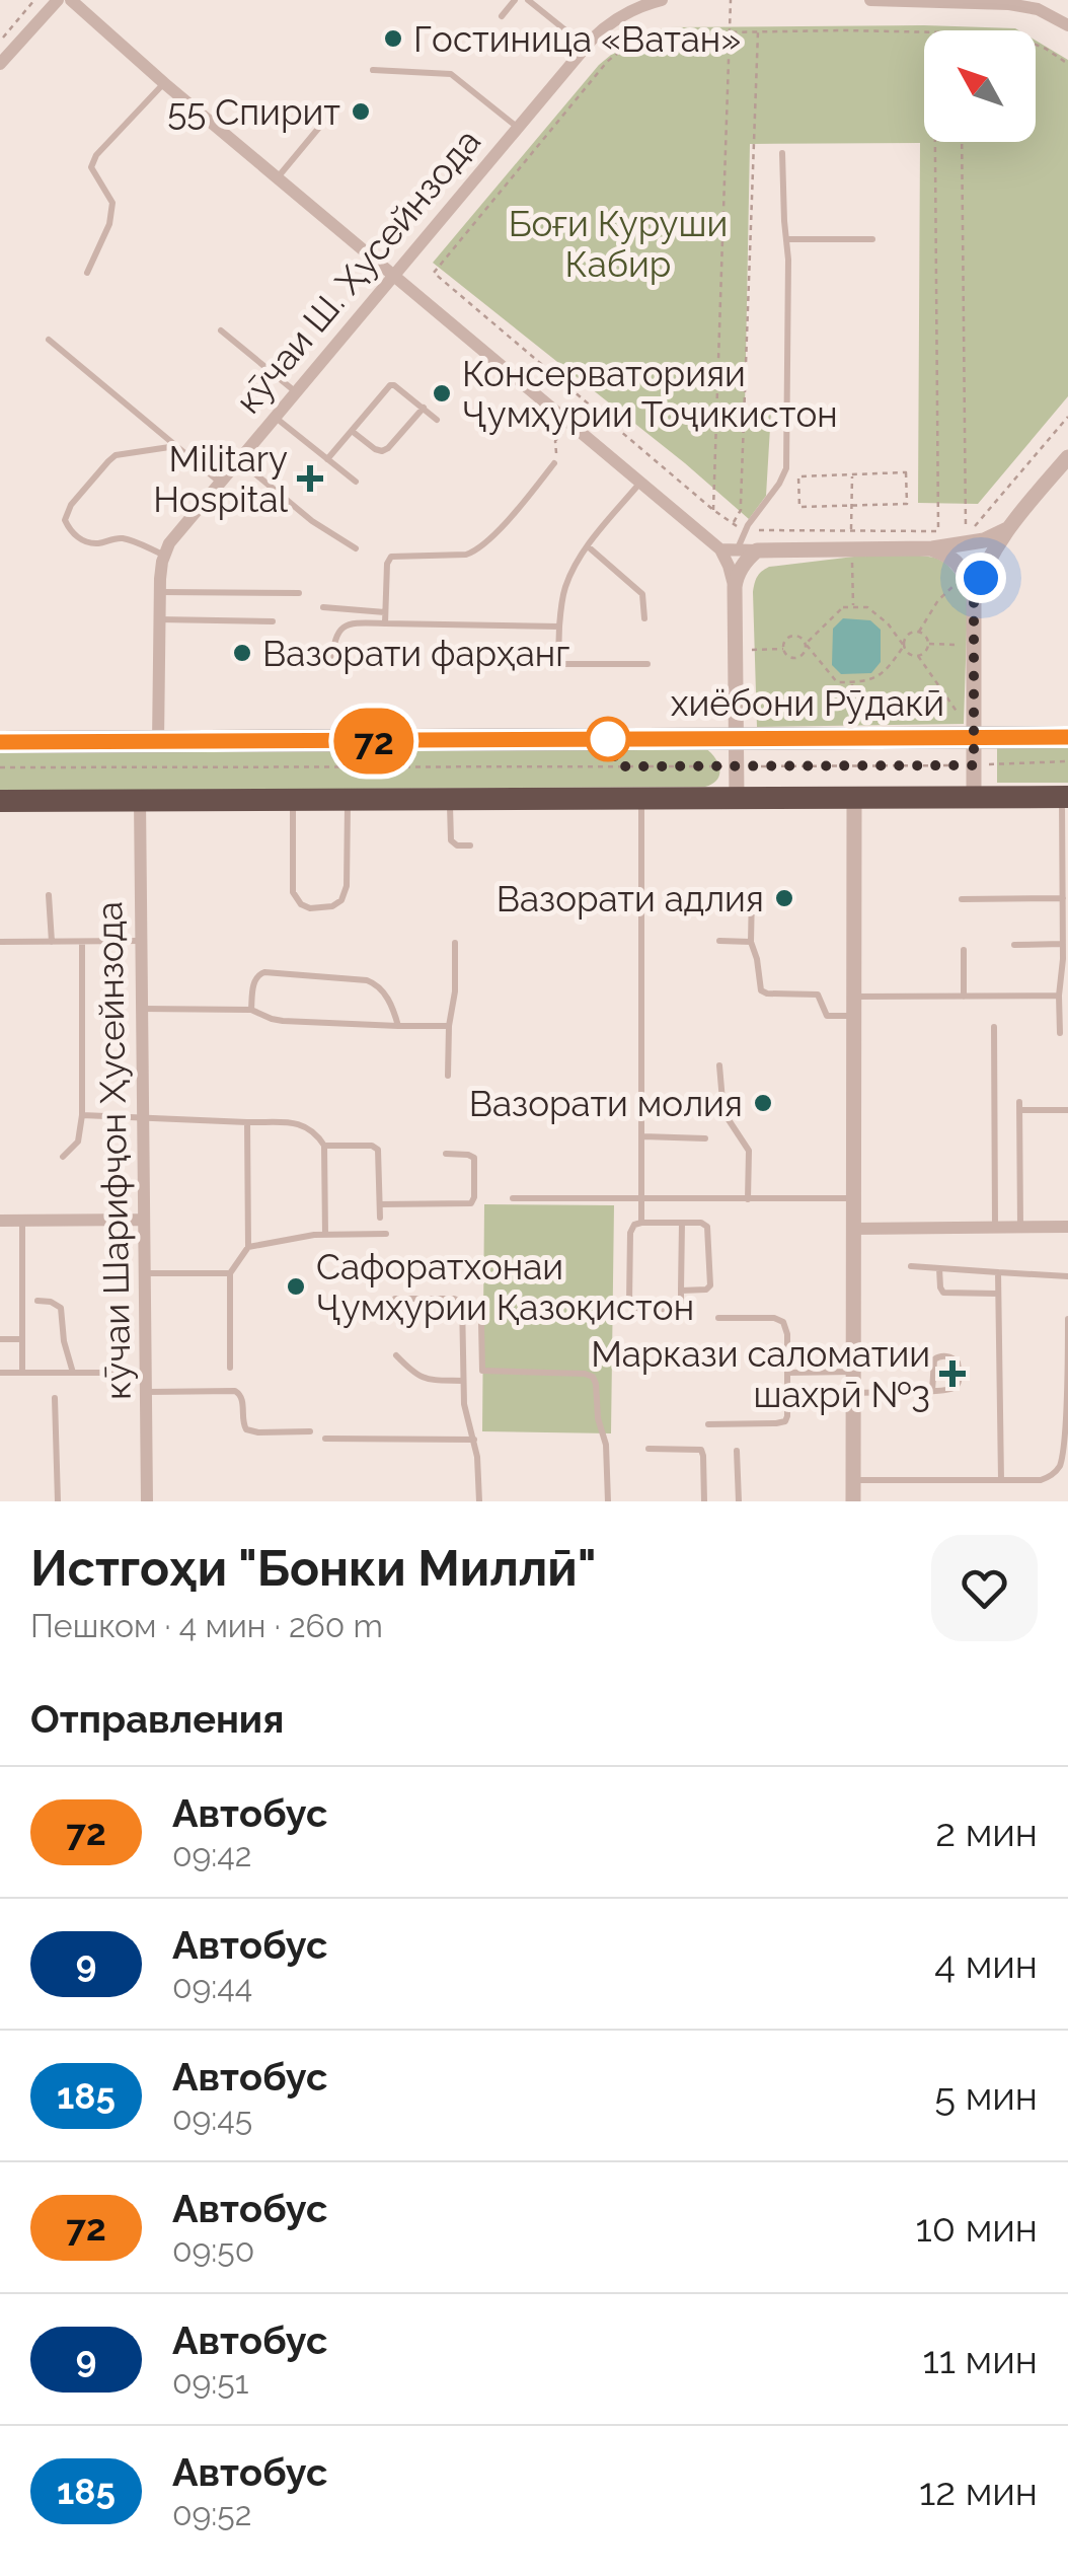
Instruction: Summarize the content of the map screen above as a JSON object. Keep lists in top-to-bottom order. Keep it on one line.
{"streets":{"highway":["хиёбони Рӯдакӣ"],"street":["кӯчаи Ш. Ҳусейнзода","кӯчаи Шарифҷон Ҳусейнзода"]},"crossings":[["кӯчаи Ш. Ҳусейнзода","хиёбони Рӯдакӣ"]],"parks":["Боғи Куруши Кабир"],"places":{"other":["Гостиница «Ватан»","55 Спирит","Консерваторияи Ҷумҳурии Тоҷикистон","Вазорати фарҳанг","Вазорати адлия","Вазорати молия","Сафоратхонаи Ҷумҳурии Қазоқистон"],"health":["Military Hospital","Маркази саломатии шахрӣ №3"]},"lines":["bus line 72"],"north":"top left","page":{"on_map":"72","heading":[["Истгоҳи \"Бонки Миллӣ\"","Пешком · 4 мин · 260 m"],"Отправления"],"list":[{"mark":"72","name":"Автобус","note":"09:42","value":"2 мин"},{"mark":"9","name":"Автобус","note":"09:44","value":"4 мин"},{"mark":"185","name":"Автобус","note":"09:45","value":"5 мин"},{"mark":"72","name":"Автобус","note":"09:50","value":"10 мин"},{"mark":"9","name":"Автобус","note":"09:51","value":"11 мин"},{"mark":"185","name":"Автобус","note":"09:52","value":"12 мин"}]}}
